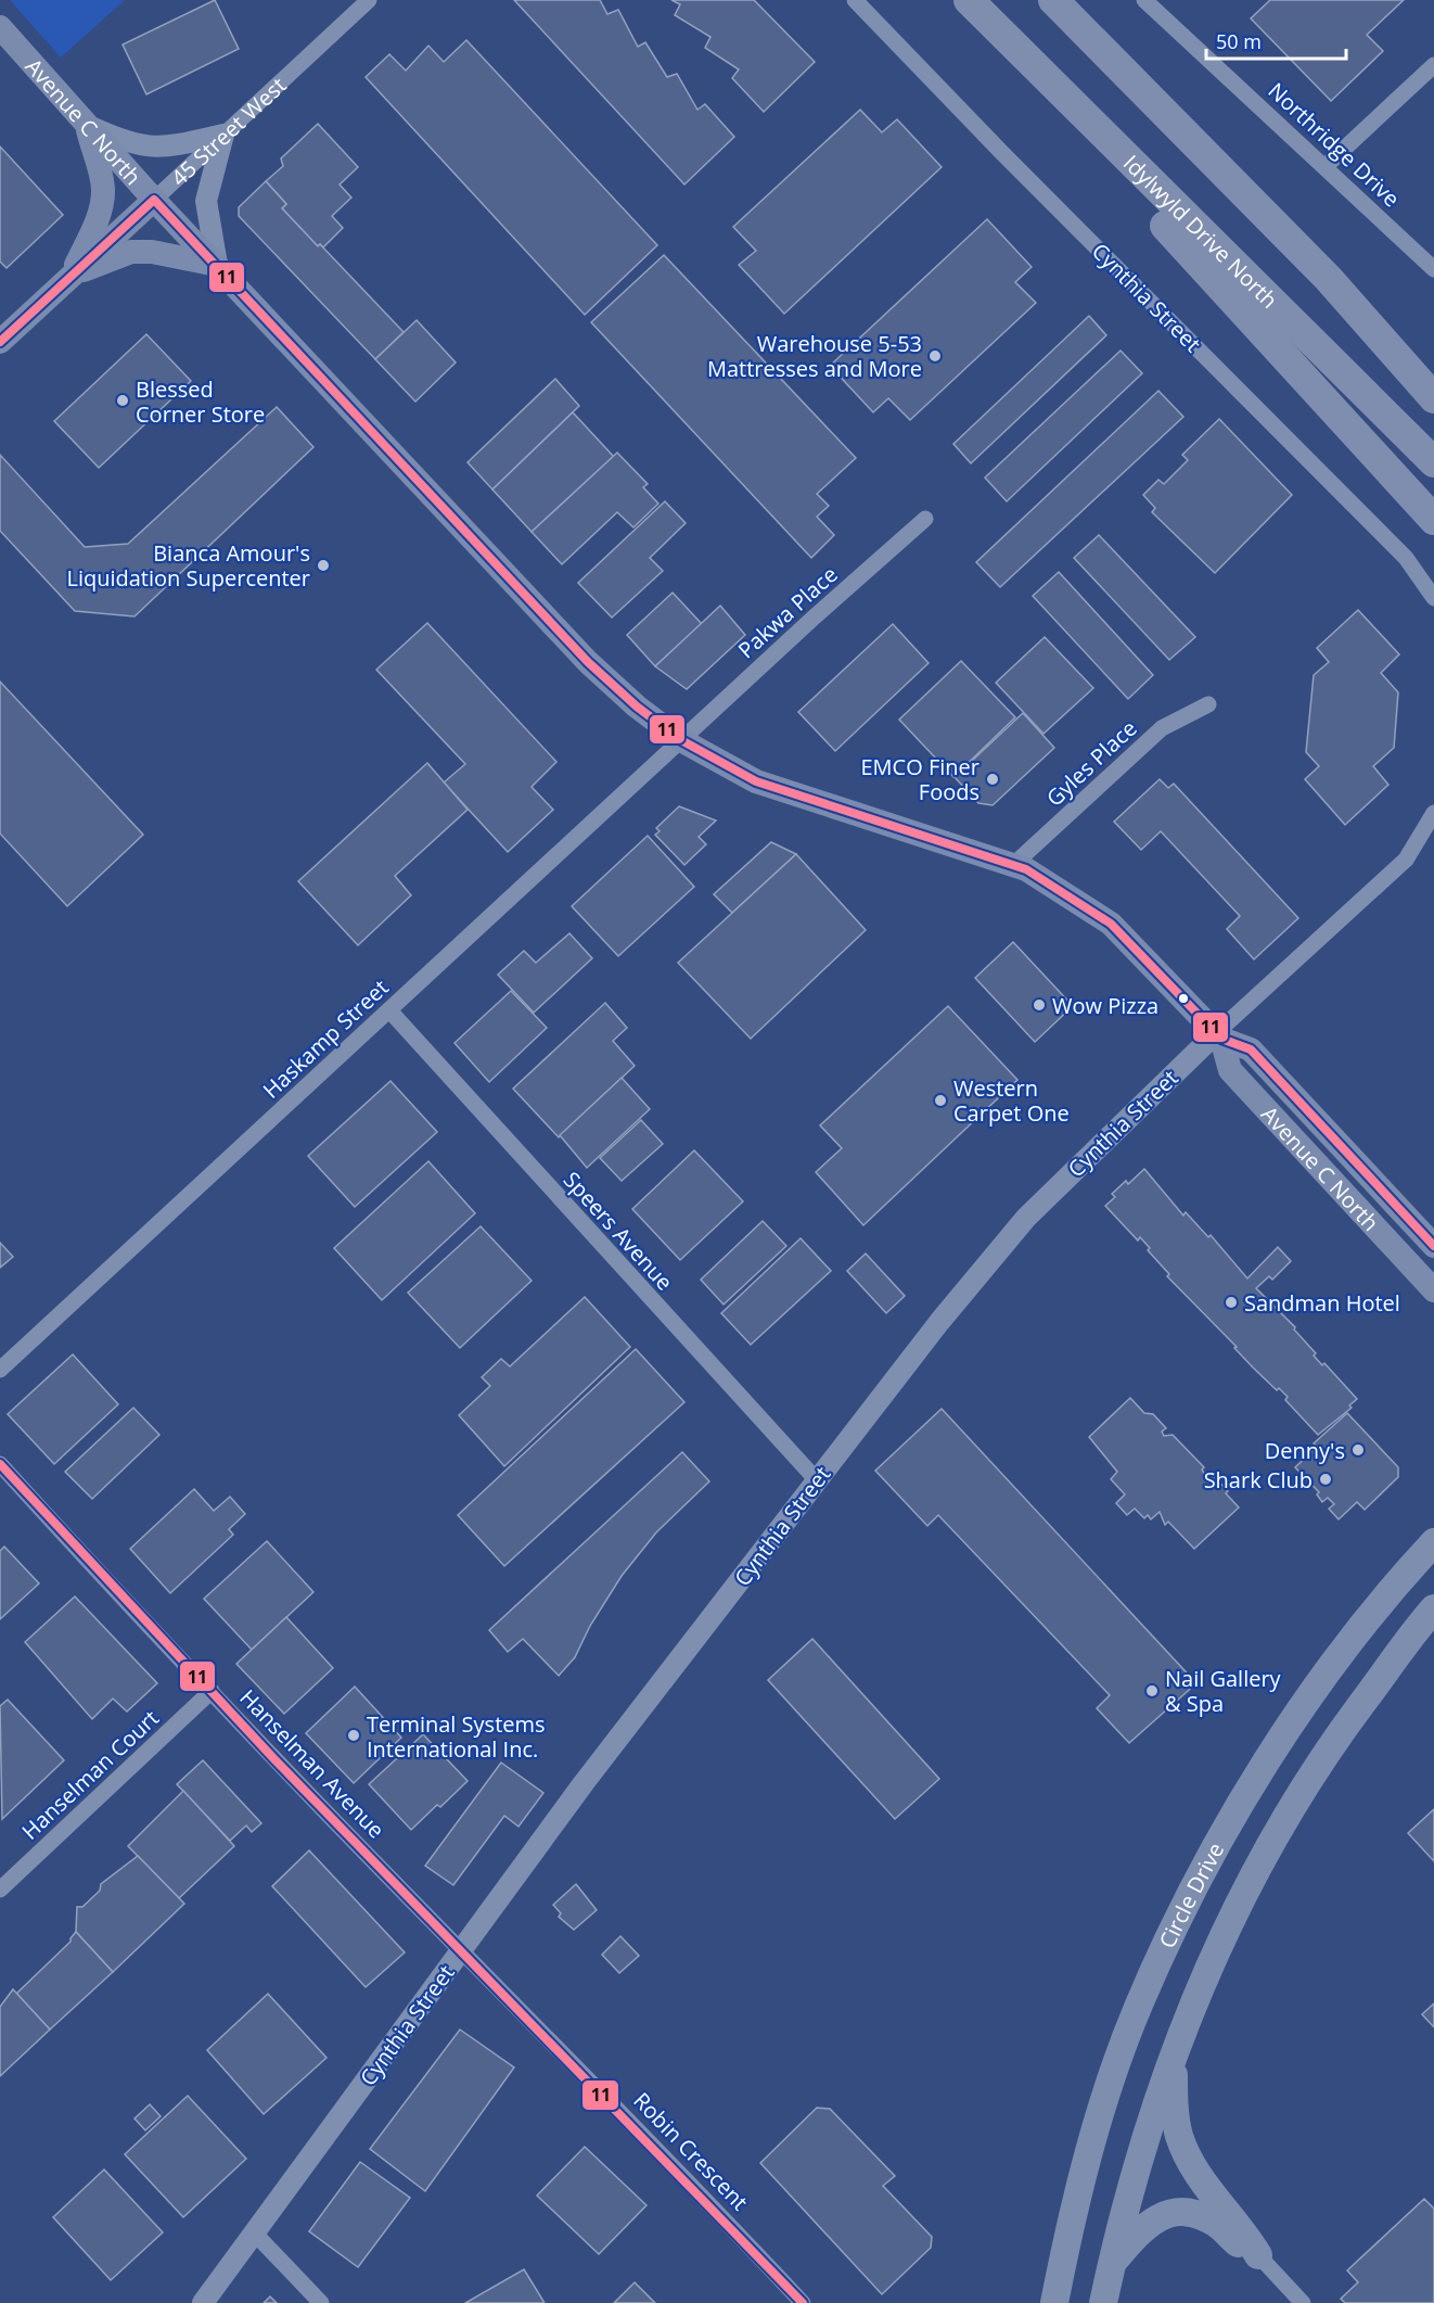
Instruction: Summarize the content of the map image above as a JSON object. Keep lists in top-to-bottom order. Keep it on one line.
{"streets":{"highway":["Idylwyld Drive North","Circle Drive"],"main road":["Avenue C North","45 Street West"],"street":["Northridge Drive","Cynthia Street","Pakwa Place","Gyles Place","Haskamp Street","Speers Avenue","Hanselman Avenue","Hanselman Court","Robin Crescent"]},"crossings":[["Avenue C North","45 Street West"],["Avenue C North","Cynthia Street"],["Avenue C North","Pakwa Place"],["Avenue C North","Gyles Place"],["Avenue C North","Haskamp Street"],["Cynthia Street","Speers Avenue"],["Cynthia Street","Hanselman Avenue"],["Cynthia Street","Robin Crescent"],["Pakwa Place","Haskamp Street"],["Haskamp Street","Speers Avenue"],["Hanselman Avenue","Hanselman Court"],["Hanselman Avenue","Robin Crescent"]],"places":["Warehouse 5-53 Mattresses and More","Blessed Corner Store","Bianca Amour's Liquidation Supercenter","EMCO Finer Foods","Wow Pizza","Western Carpet One","Sandman Hotel","Denny's","Shark Club","Nail Gallery & Spa","Terminal Systems International Inc."],"lines":["transit line 11"],"scale_bar":"50 m"}
